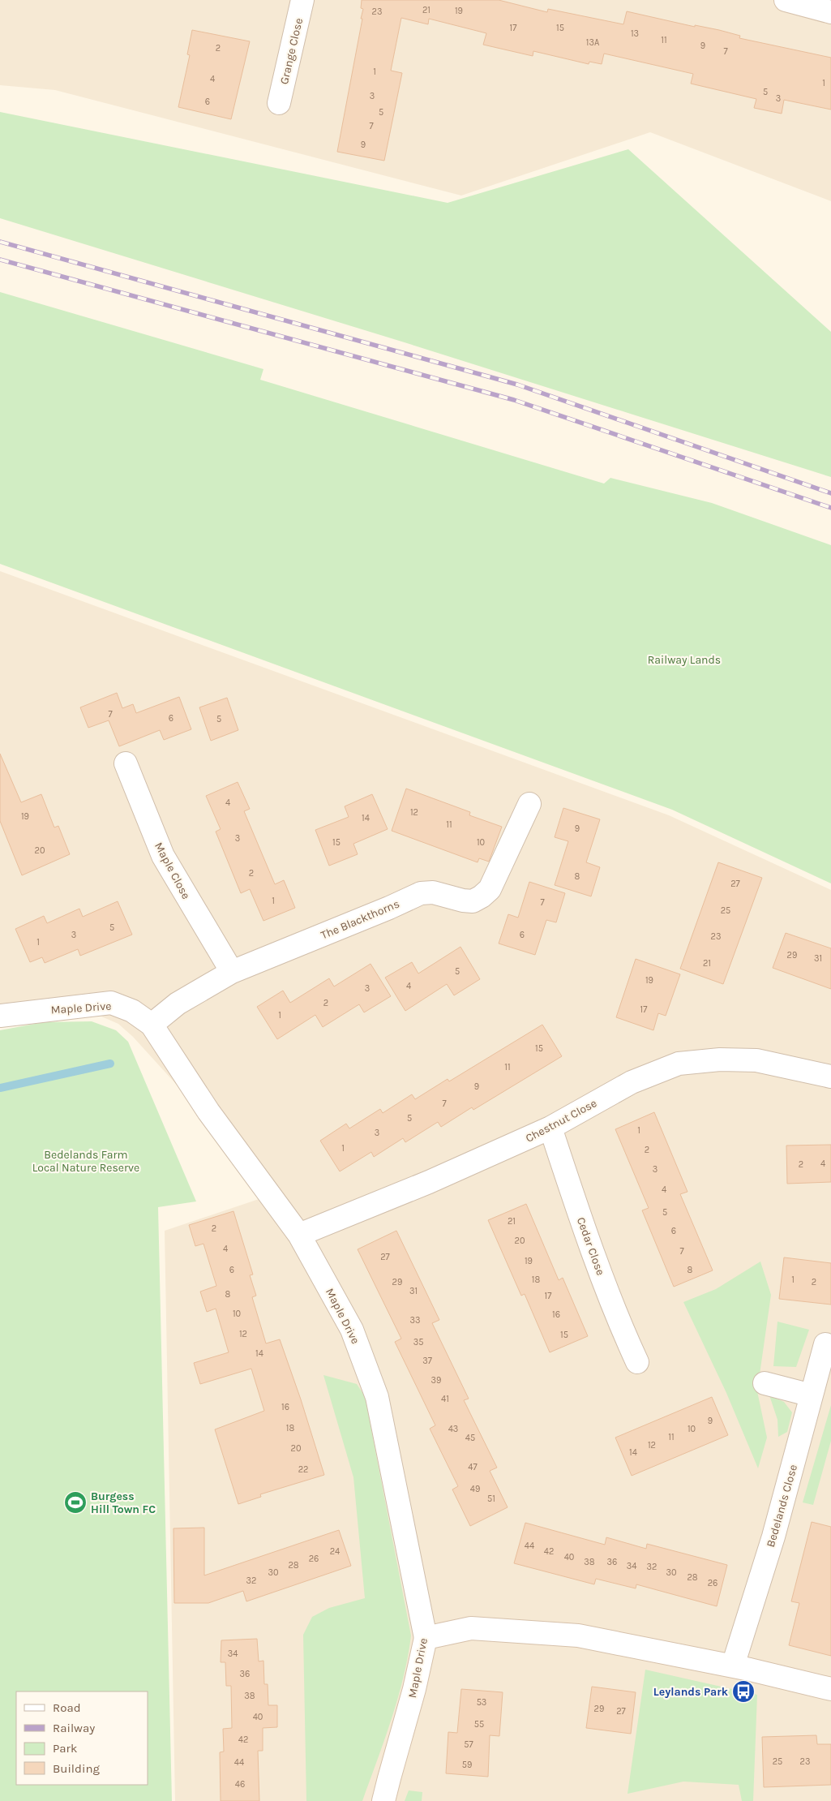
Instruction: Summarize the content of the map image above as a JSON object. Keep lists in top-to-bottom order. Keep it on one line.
{"streets":{"street":["Grange Close","Maple Close","The Blackthorns","Maple Drive","Chestnut Close","Cedar Close","Bedelands Close"]},"crossings":[["Maple Close","The Blackthorns"],["The Blackthorns","Maple Drive"],["Maple Drive","Chestnut Close"],["Chestnut Close","Cedar Close"]],"parks":["Railway Lands","Bedelands Farm Local Nature Reserve"],"places":{"sports":["Burgess Hill Town FC"],"bus stop":["Leylands Park"]},"house_numbers":["21","19","23","17","15","13","11","13A","9","2","7","1","4","1","5","3","3","6","5","7","9","7","6","5","4","12","19","14","11","9","3","15","10","20","2","8","27","1","7","25","5","3","6","23","1","29","31","21","5","19","4","3","2","17","1","15","11","9","7","5","1","3","1","2","4","2","3","4","5","21","2","6","20","4","7","27","19","6","8","18","1","29","2","31","8","17","10","16","33","12","15","35","14","37","39","41","16","9","18","43","10","11","45","12","20","14","47","22","49","51","44","24","42","40","26","38","36","28","34","32","30","30","28","32","26","34","36","38","53","29","27","40","55","42","57","25","23","44","59","46"],"legend":["Road","Railway","Park","Building"]}
